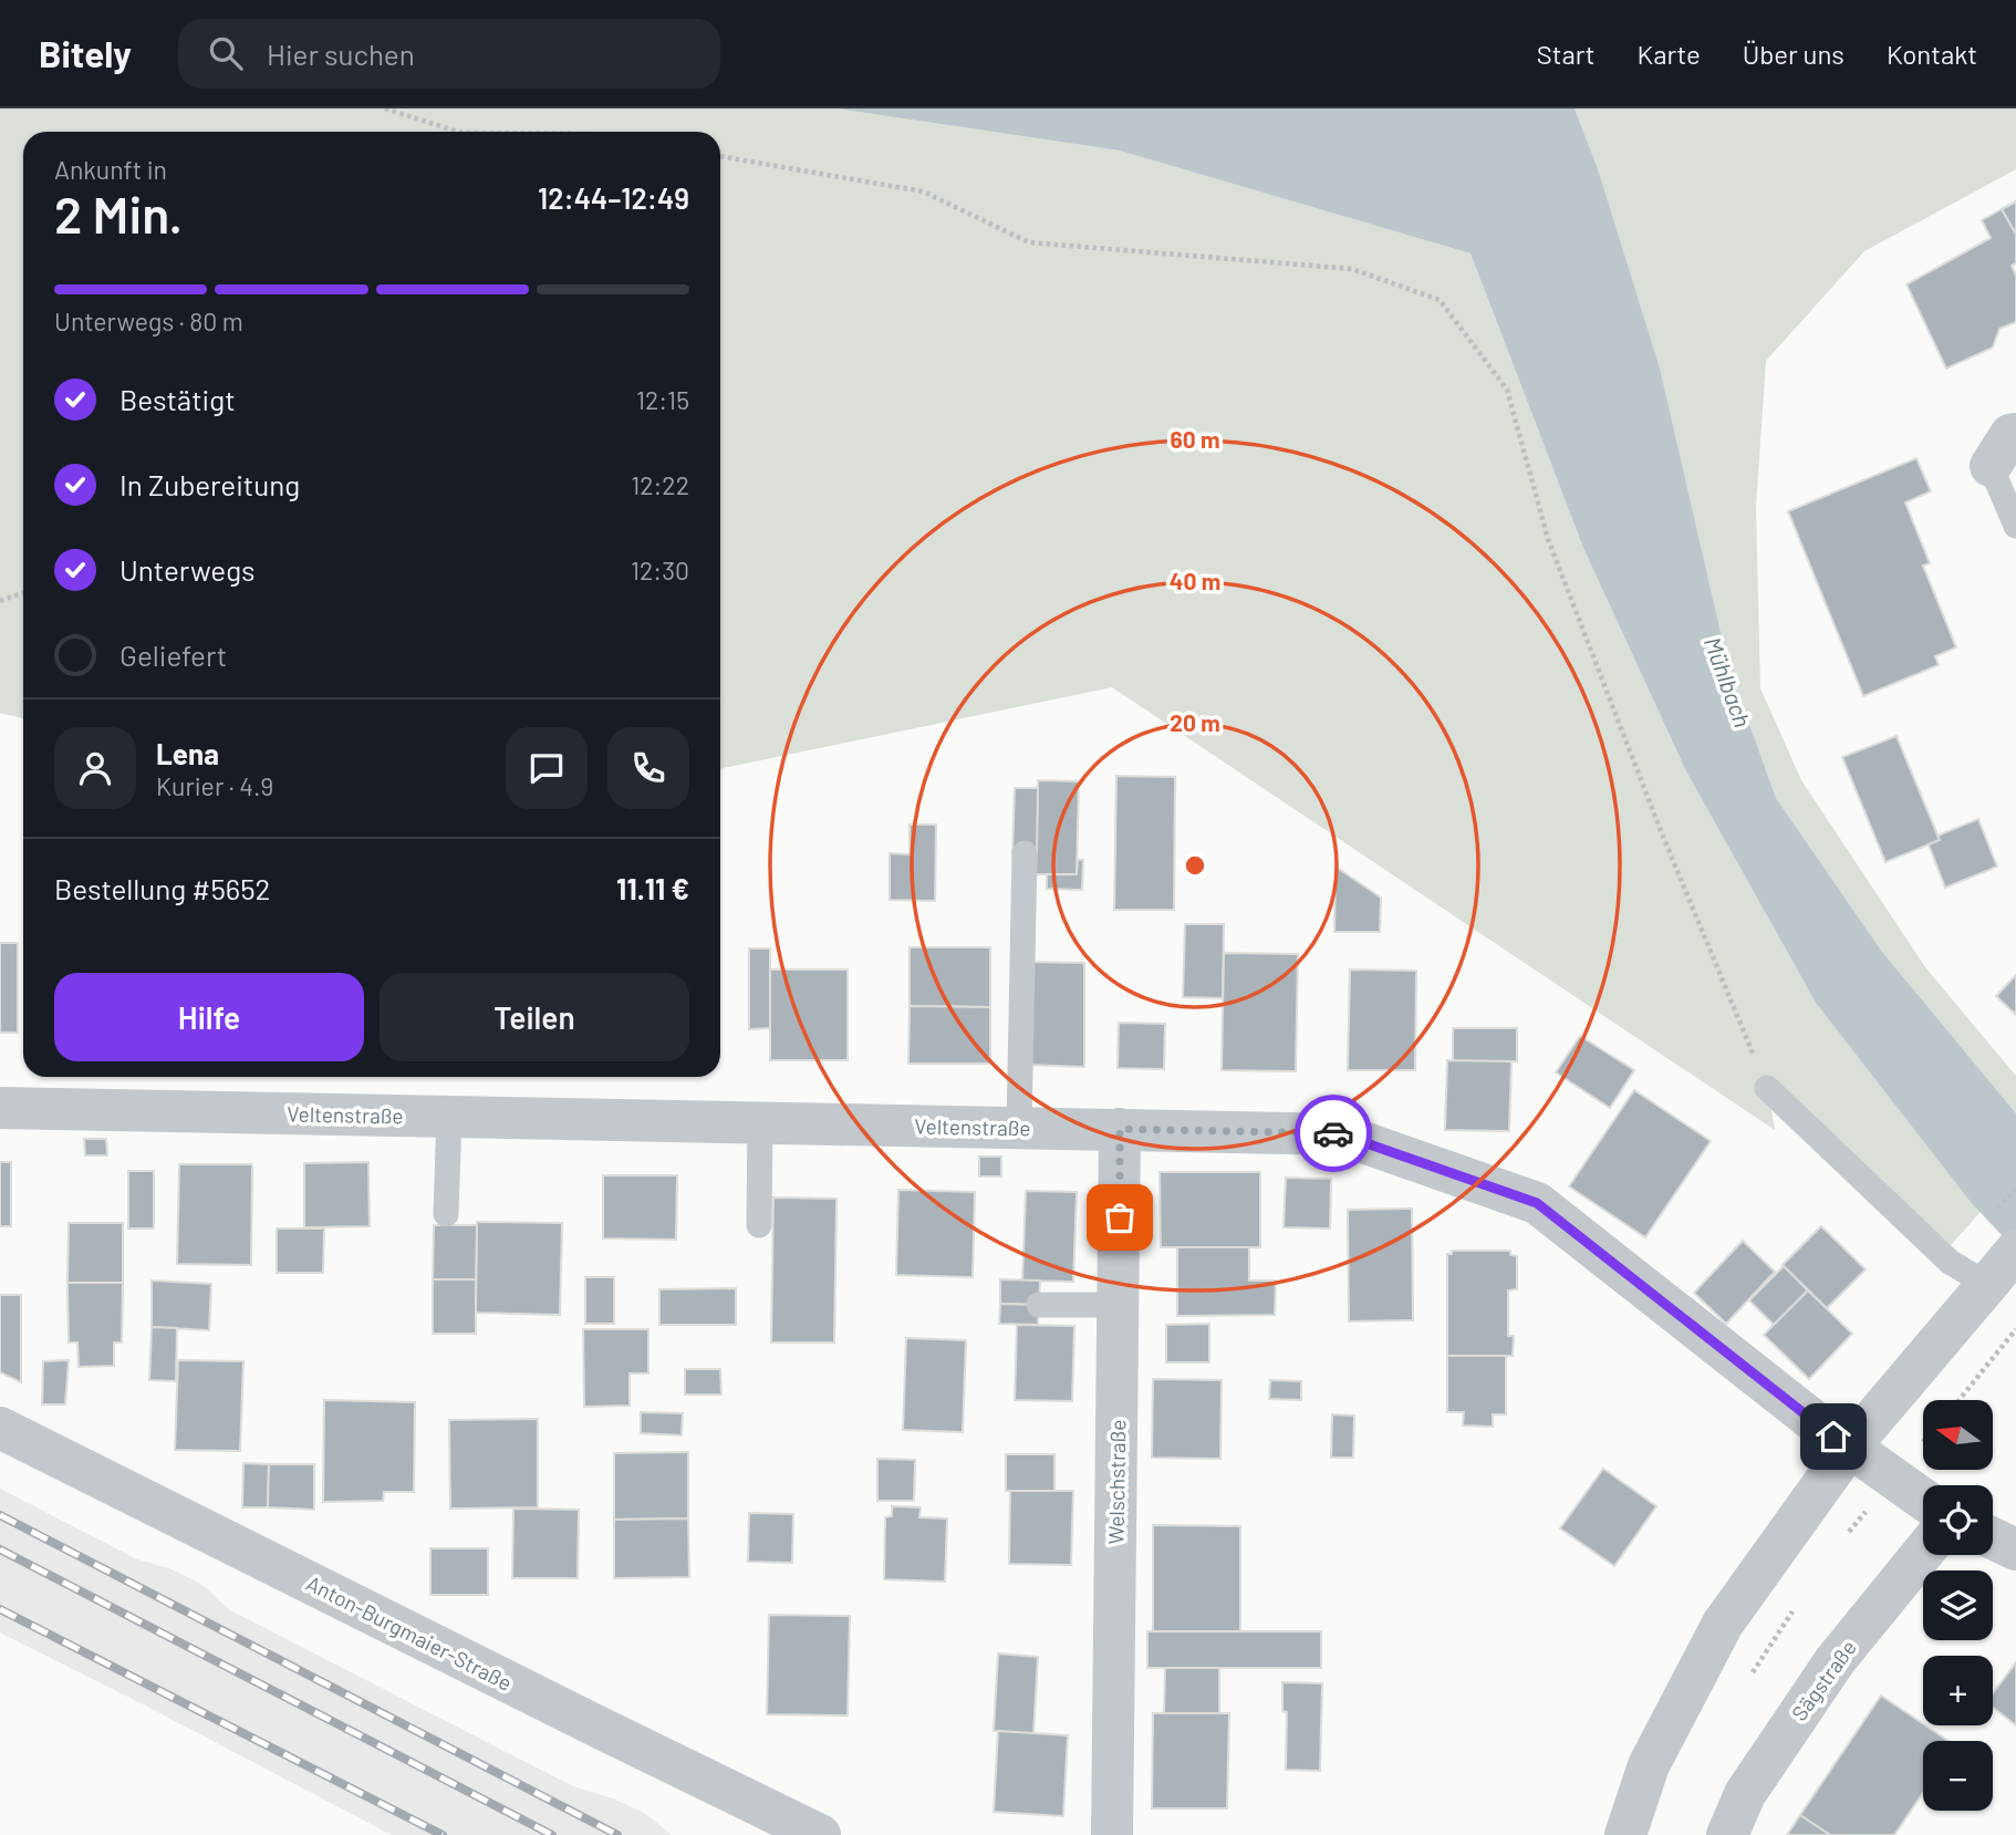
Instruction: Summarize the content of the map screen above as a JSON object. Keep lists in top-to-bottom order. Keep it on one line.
{"streets":{"street":["Veltenstraße","Welschstraße","Anton-Burgmaier-Straße","Sägstraße"]},"crossings":[["Veltenstraße","Welschstraße"]],"water":["Mühlbach"],"north":"left","page":{"header":"Bitely","search":"Hier suchen","nav":["Start","Karte","Über uns","Kontakt"],"heading":["2 Min.","Ankunft in","12:44–12:49"],"panel":["Lena","Kurier · 4.9","Bestellung #5652","11.11 €"],"bar":"Unterwegs · 80 m","list":[["Bestätigt","12:15"],["In Zubereitung","12:22"],["Unterwegs","12:30"],"Geliefert"],"buttons":["Hilfe","Teilen"],"map_buttons":["+","−"]},"rings":["60 m","40 m","20 m"]}
